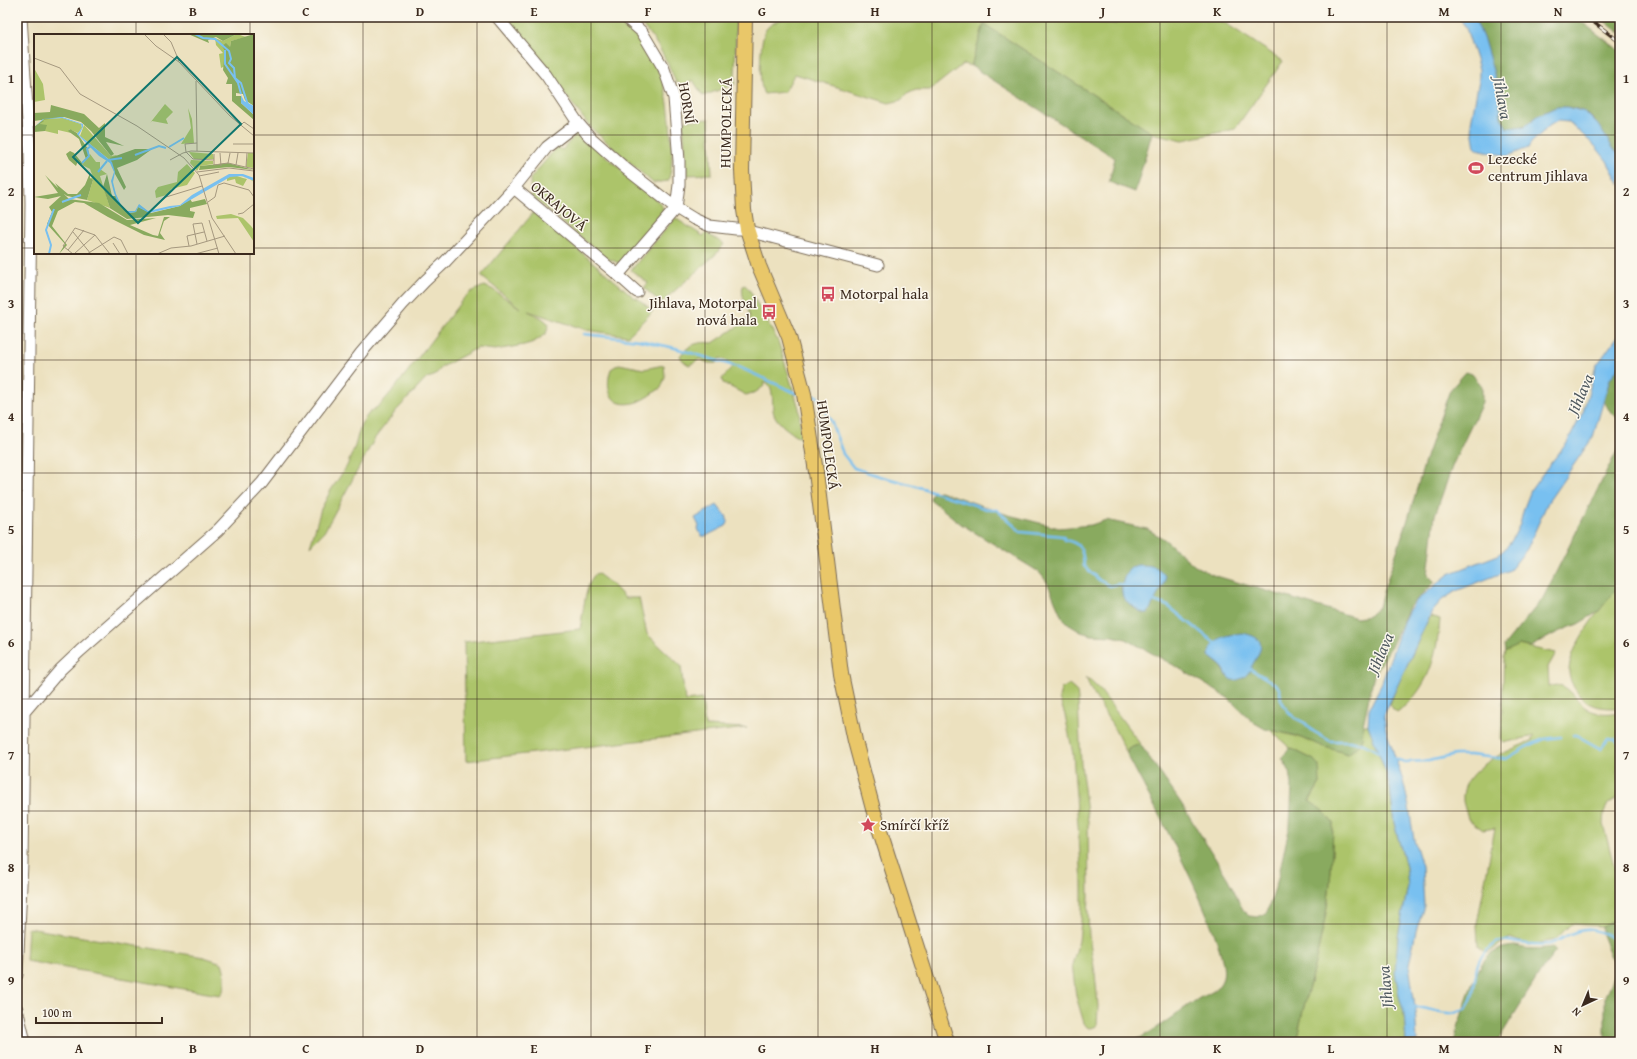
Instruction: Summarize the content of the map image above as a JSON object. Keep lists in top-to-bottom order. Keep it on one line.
{"streets":{"main road":["HUMPOLECKÁ"],"street":["HORNÍ","OKRAJOVÁ"]},"water":["Jihlava"],"places":{"sports":["Lezecké centrum Jihlava"],"bus stop":["Motorpal hala","Jihlava, Motorpal nová hala"],"place":["Smírčí kříž"]},"scale_bar":"100 m","north":"bottom left","grid":{"columns":["A","B","C","D","E","F","G","H","I","J","K","L","M","N"],"rows":["1","2","3","4","5","6","7","8","9"]}}
